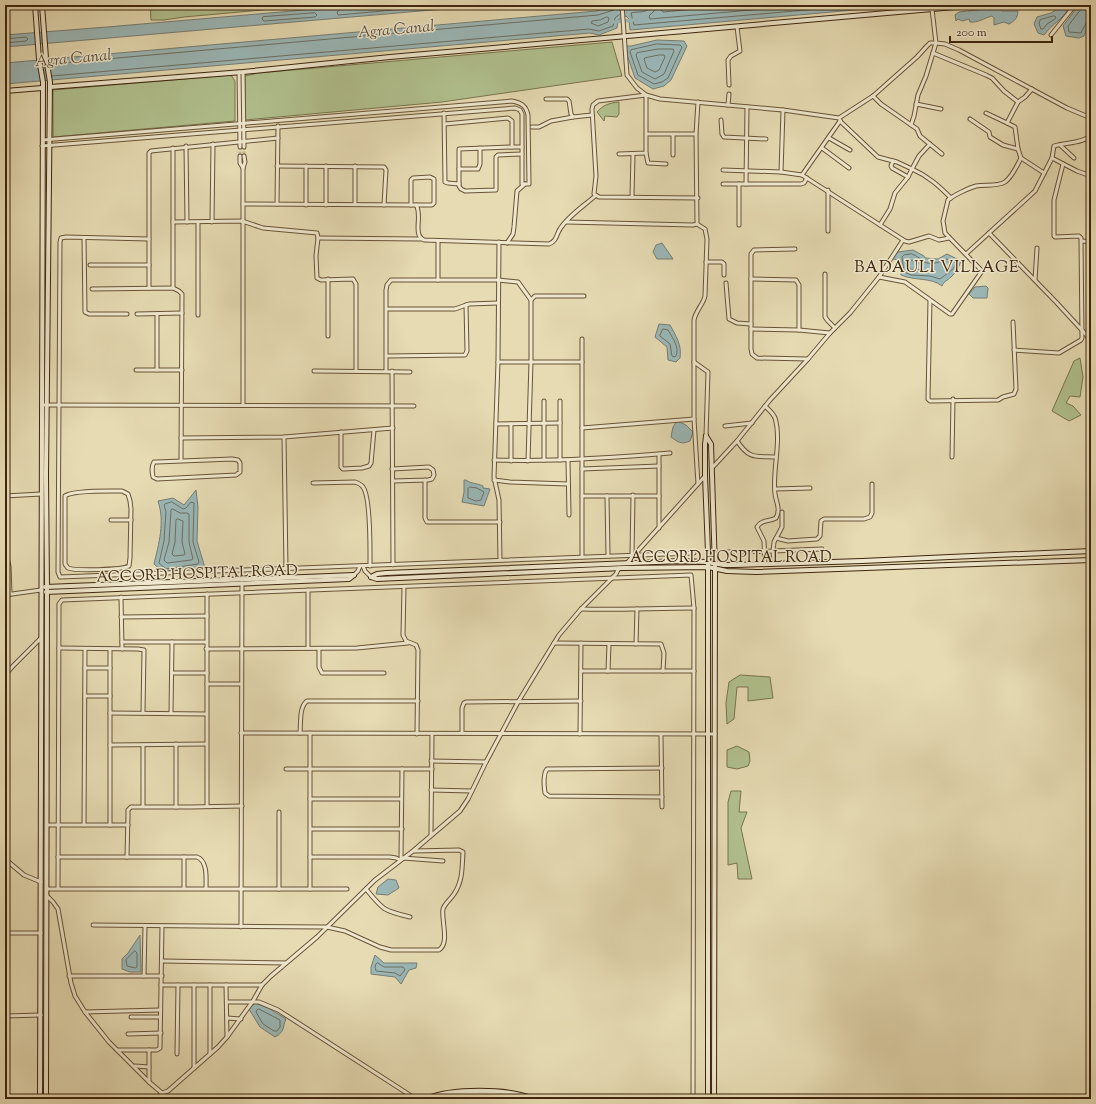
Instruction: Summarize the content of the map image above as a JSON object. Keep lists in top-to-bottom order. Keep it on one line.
{"streets":{"street":["ACCORD HOSPITAL ROAD"]},"districts":["BADAULI VILLAGE"],"water":["Agra Canal"],"scale_bar":"200 m"}
